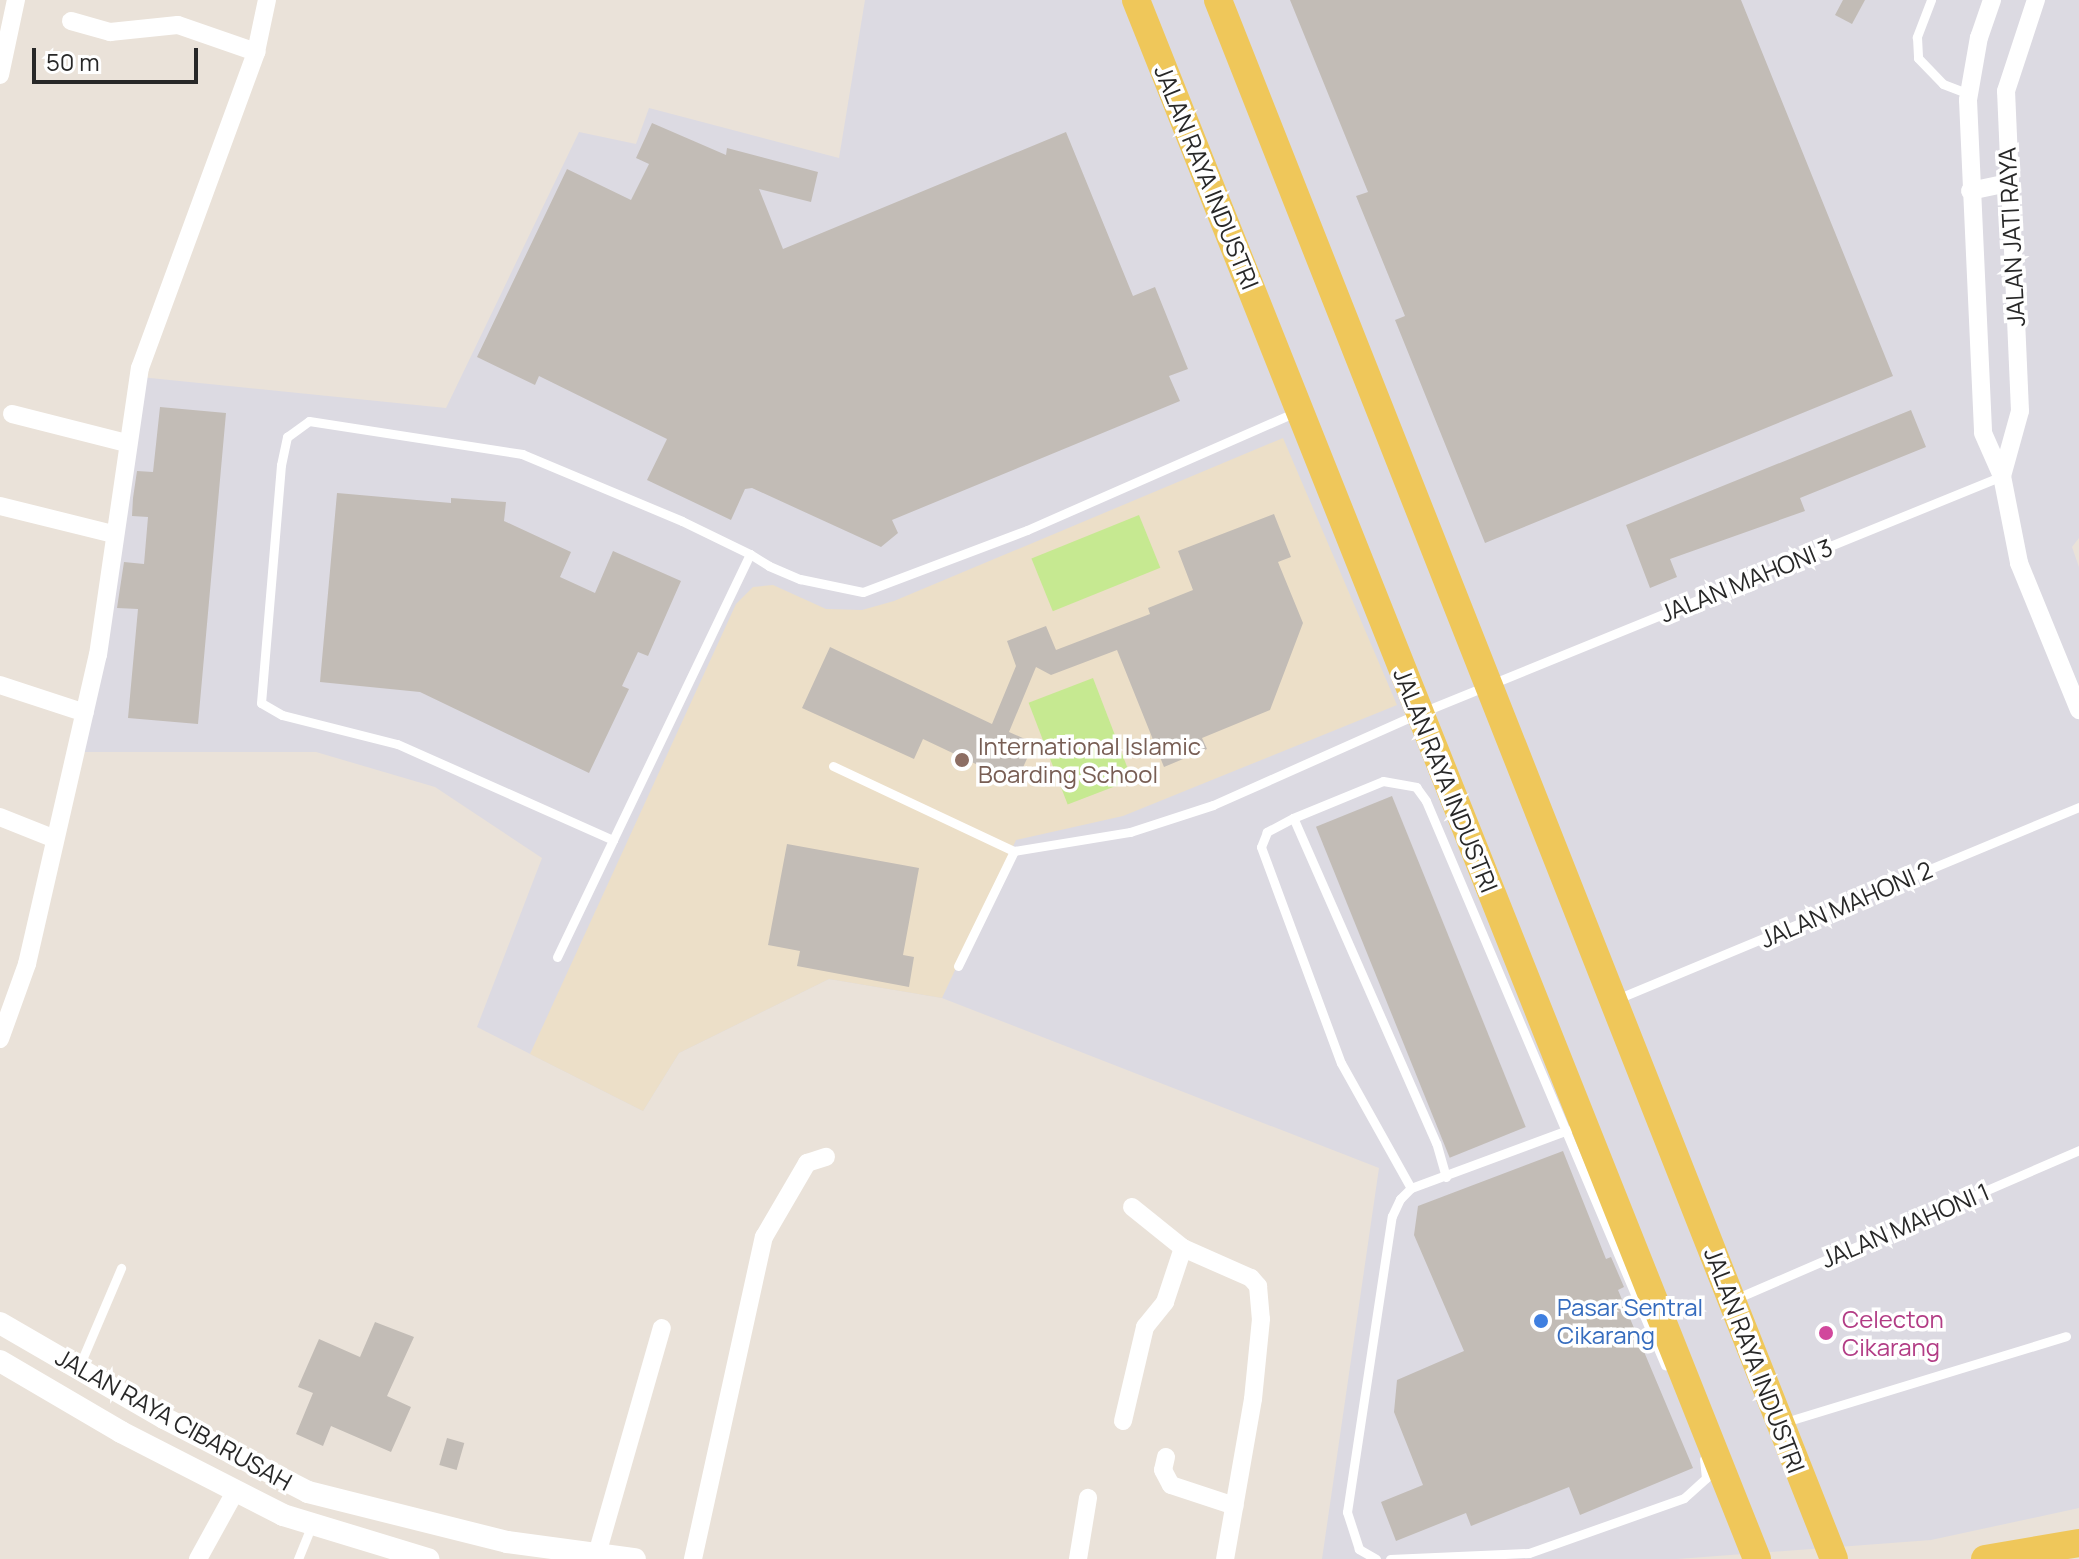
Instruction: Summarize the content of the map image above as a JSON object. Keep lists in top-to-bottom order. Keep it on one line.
{"streets":{"main road":["JALAN RAYA INDUSTRI"],"street":["JALAN JATI RAYA","JALAN RAYA CIBARUSAH"],"lane":["JALAN MAHONI 3","JALAN MAHONI 2","JALAN MAHONI 1"]},"crossings":[["JALAN RAYA INDUSTRI","JALAN MAHONI 3"],["JALAN RAYA INDUSTRI","JALAN MAHONI 2"],["JALAN RAYA INDUSTRI","JALAN MAHONI 1"],["JALAN JATI RAYA","JALAN MAHONI 3"]],"places":["International Islamic Boarding School","Pasar Sentral Cikarang","Celecton Cikarang"],"scale_bar":"50 m"}
